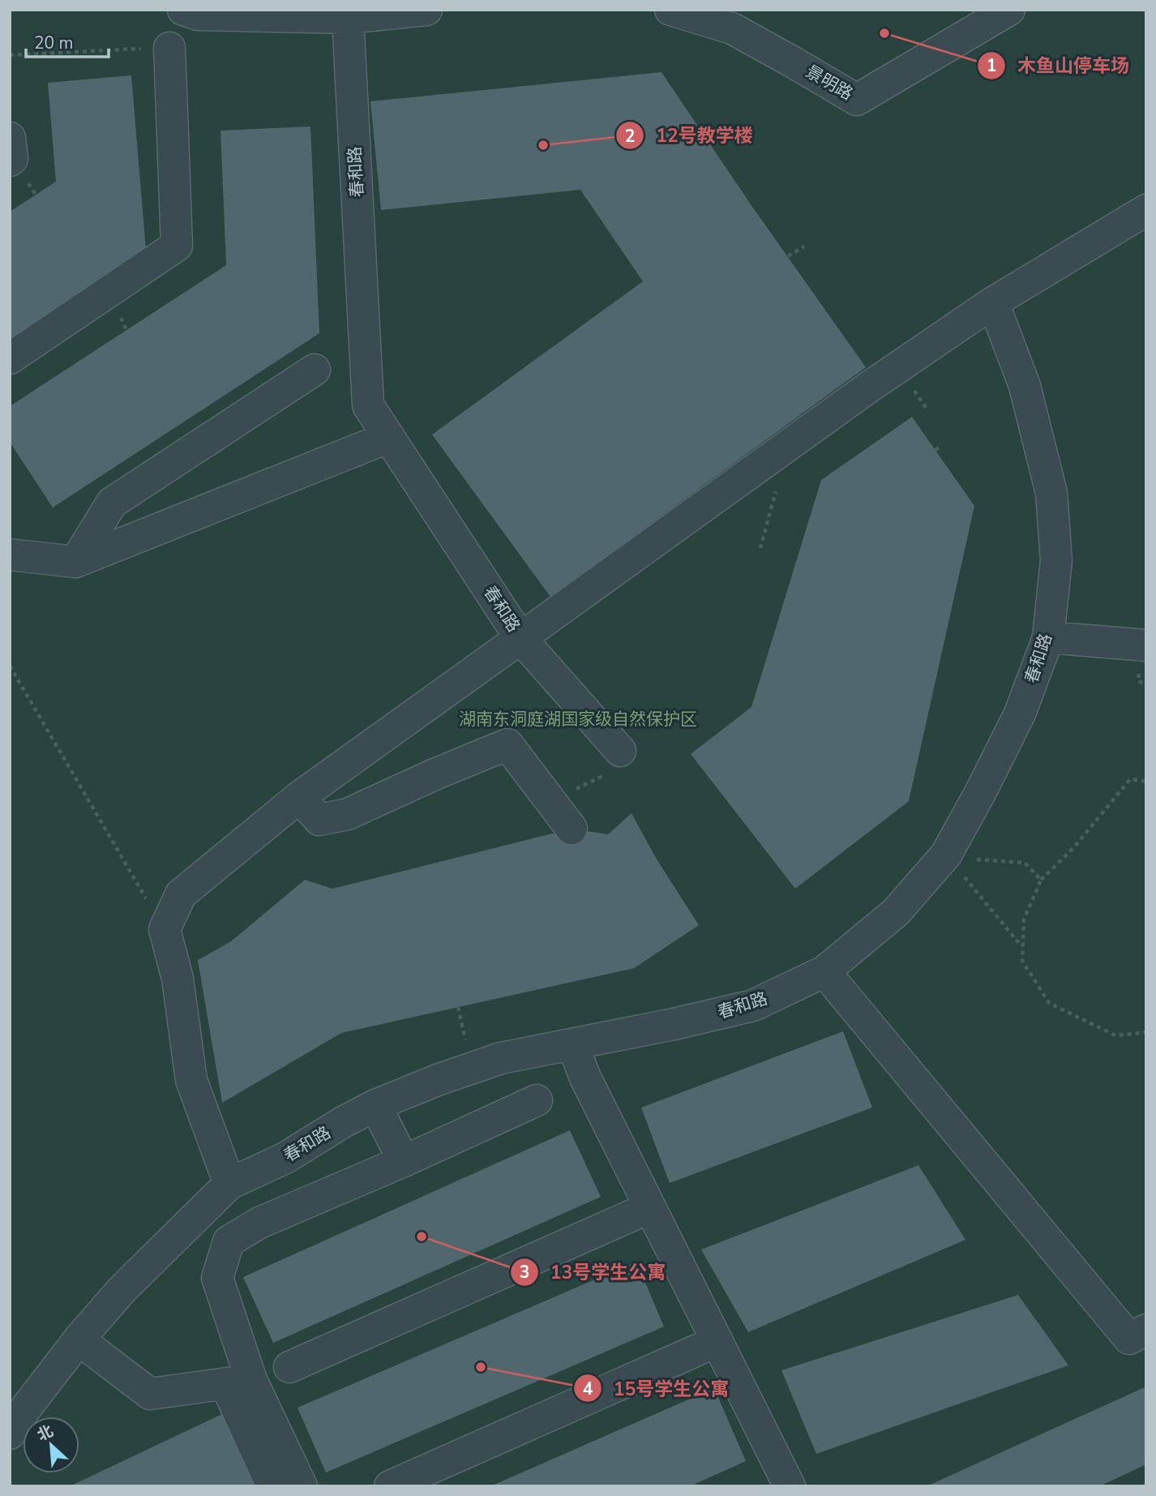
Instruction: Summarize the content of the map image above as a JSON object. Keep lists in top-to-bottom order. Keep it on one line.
{"streets":{"lane":["景明路","春和路"]},"parks":["湖南东洞庭湖国家级自然保护区"],"places":["木鱼山停车场","12号教学楼","13号学生公寓","15号学生公寓"],"scale_bar":"20 m","north":"top left"}
